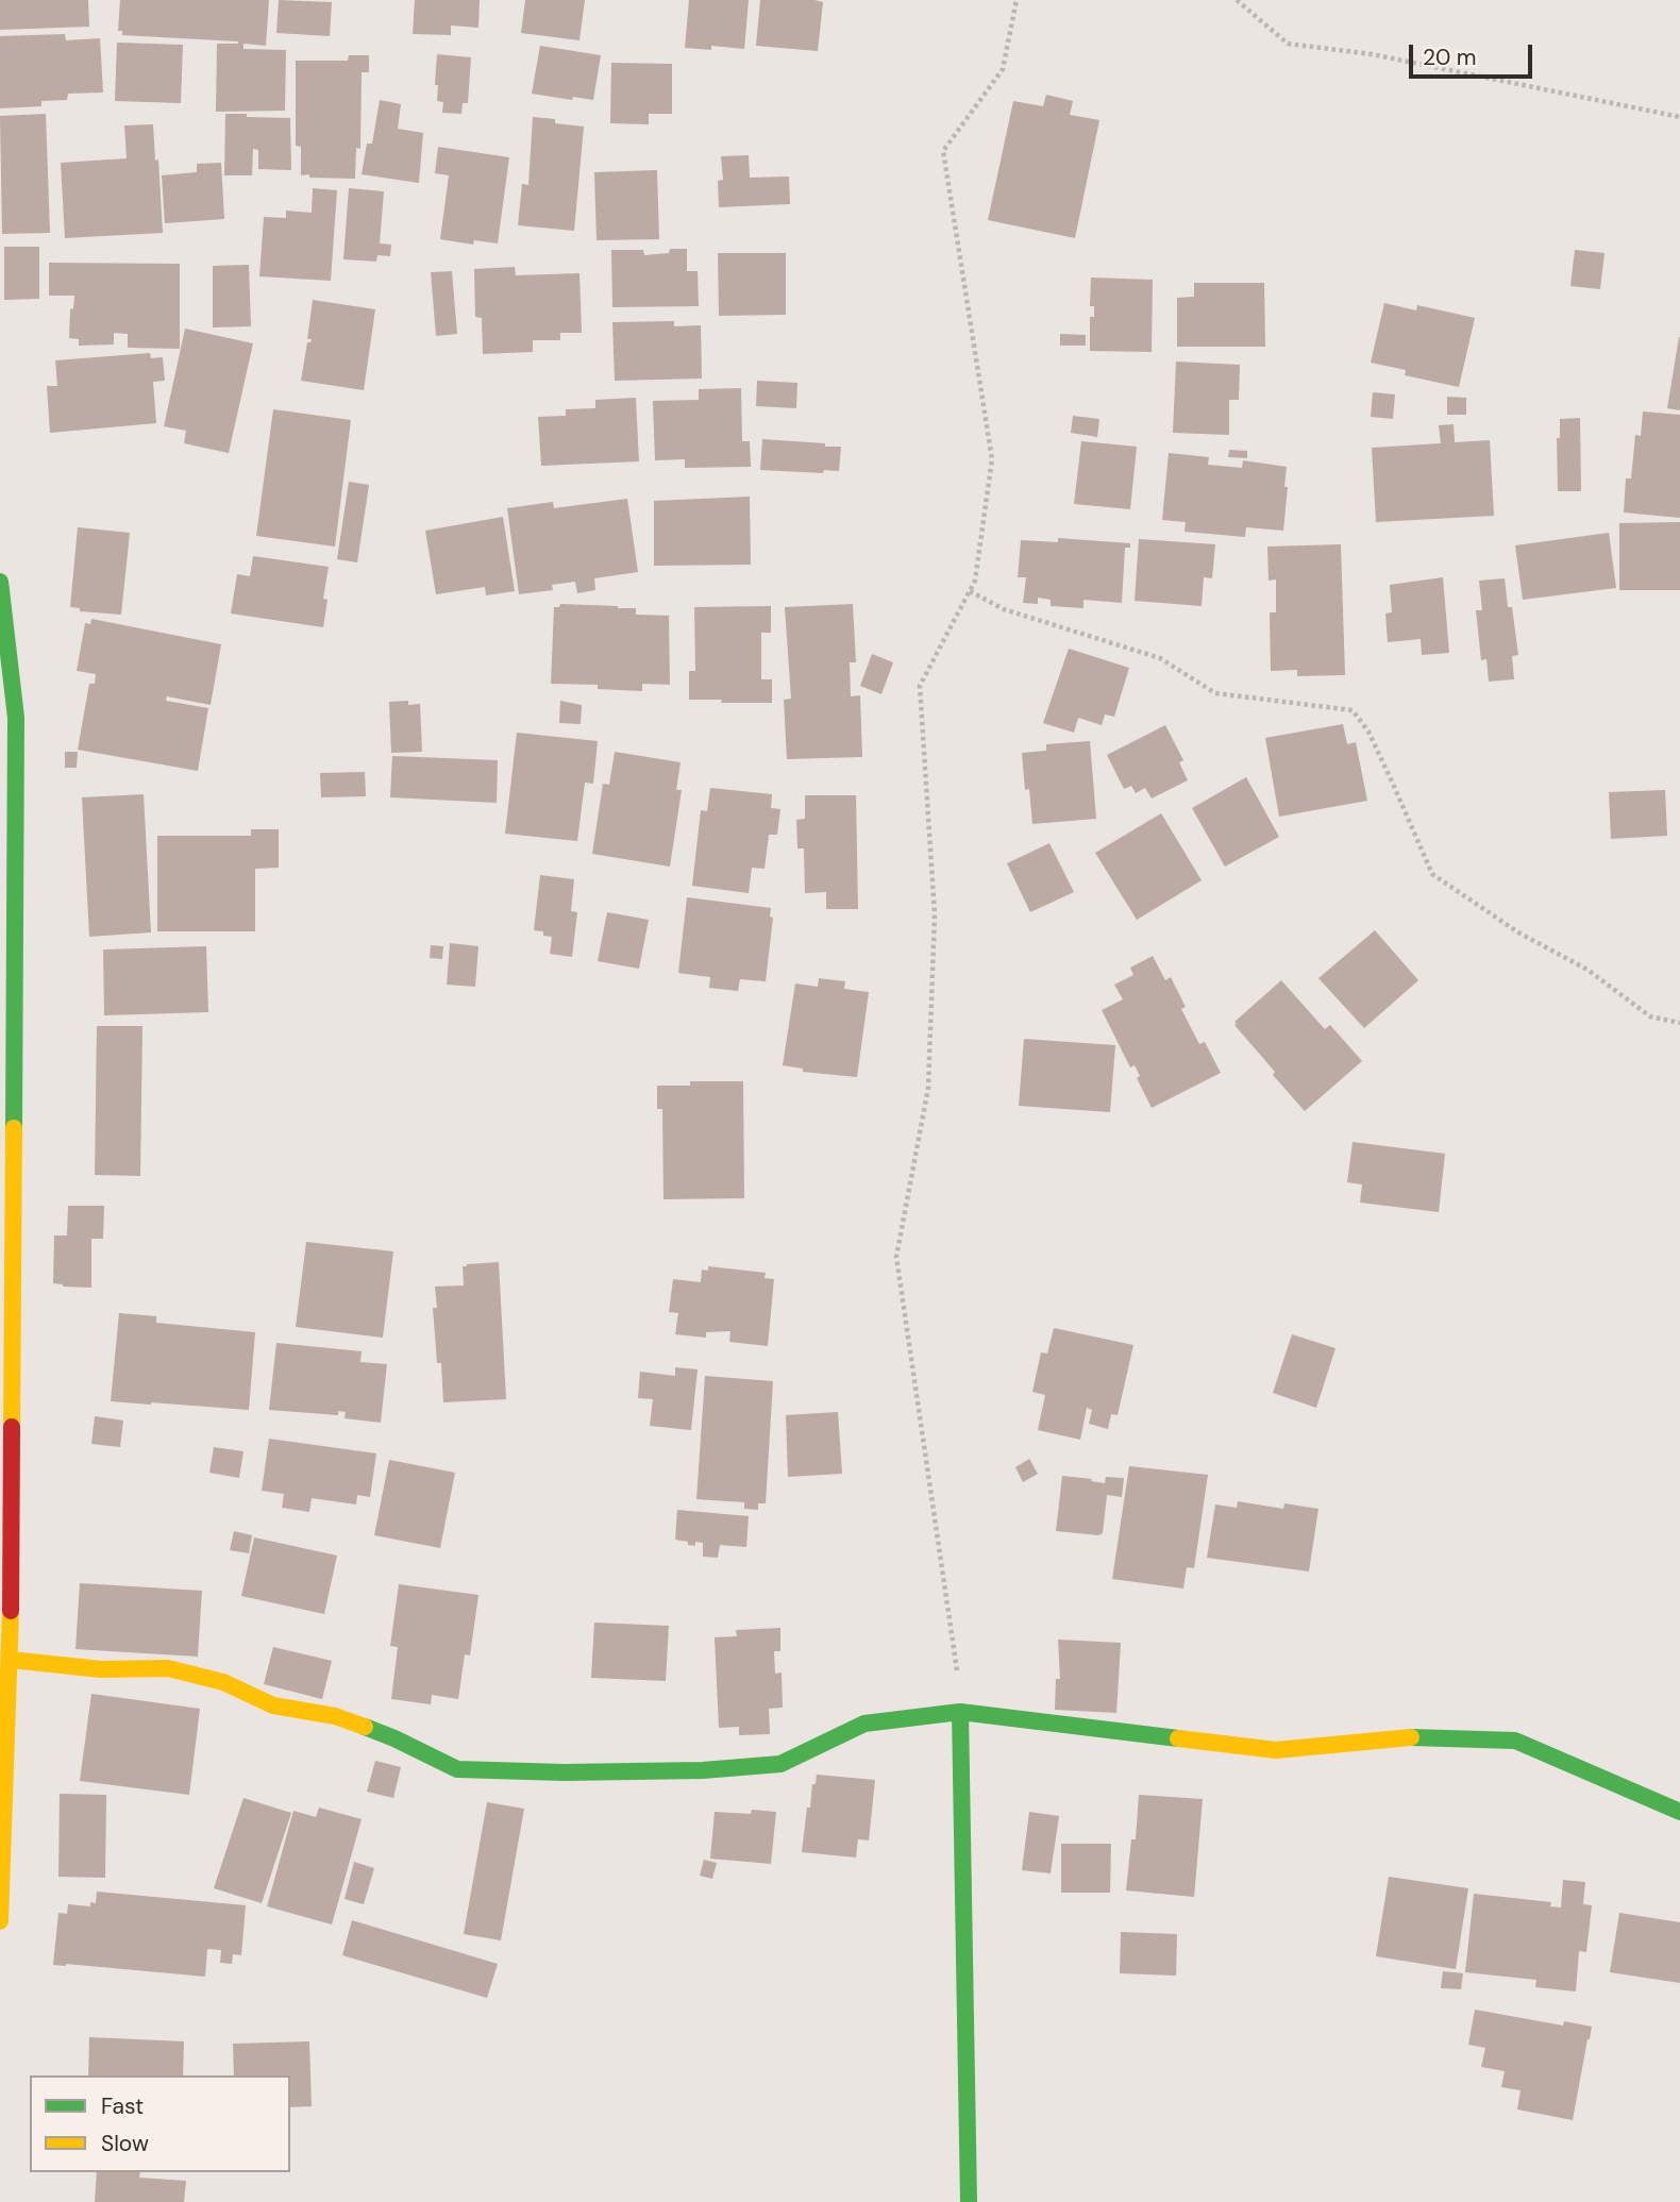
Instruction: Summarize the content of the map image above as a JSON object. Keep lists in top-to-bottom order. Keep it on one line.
{"legend":["Fast","Slow"],"scale_bar":"20 m"}
